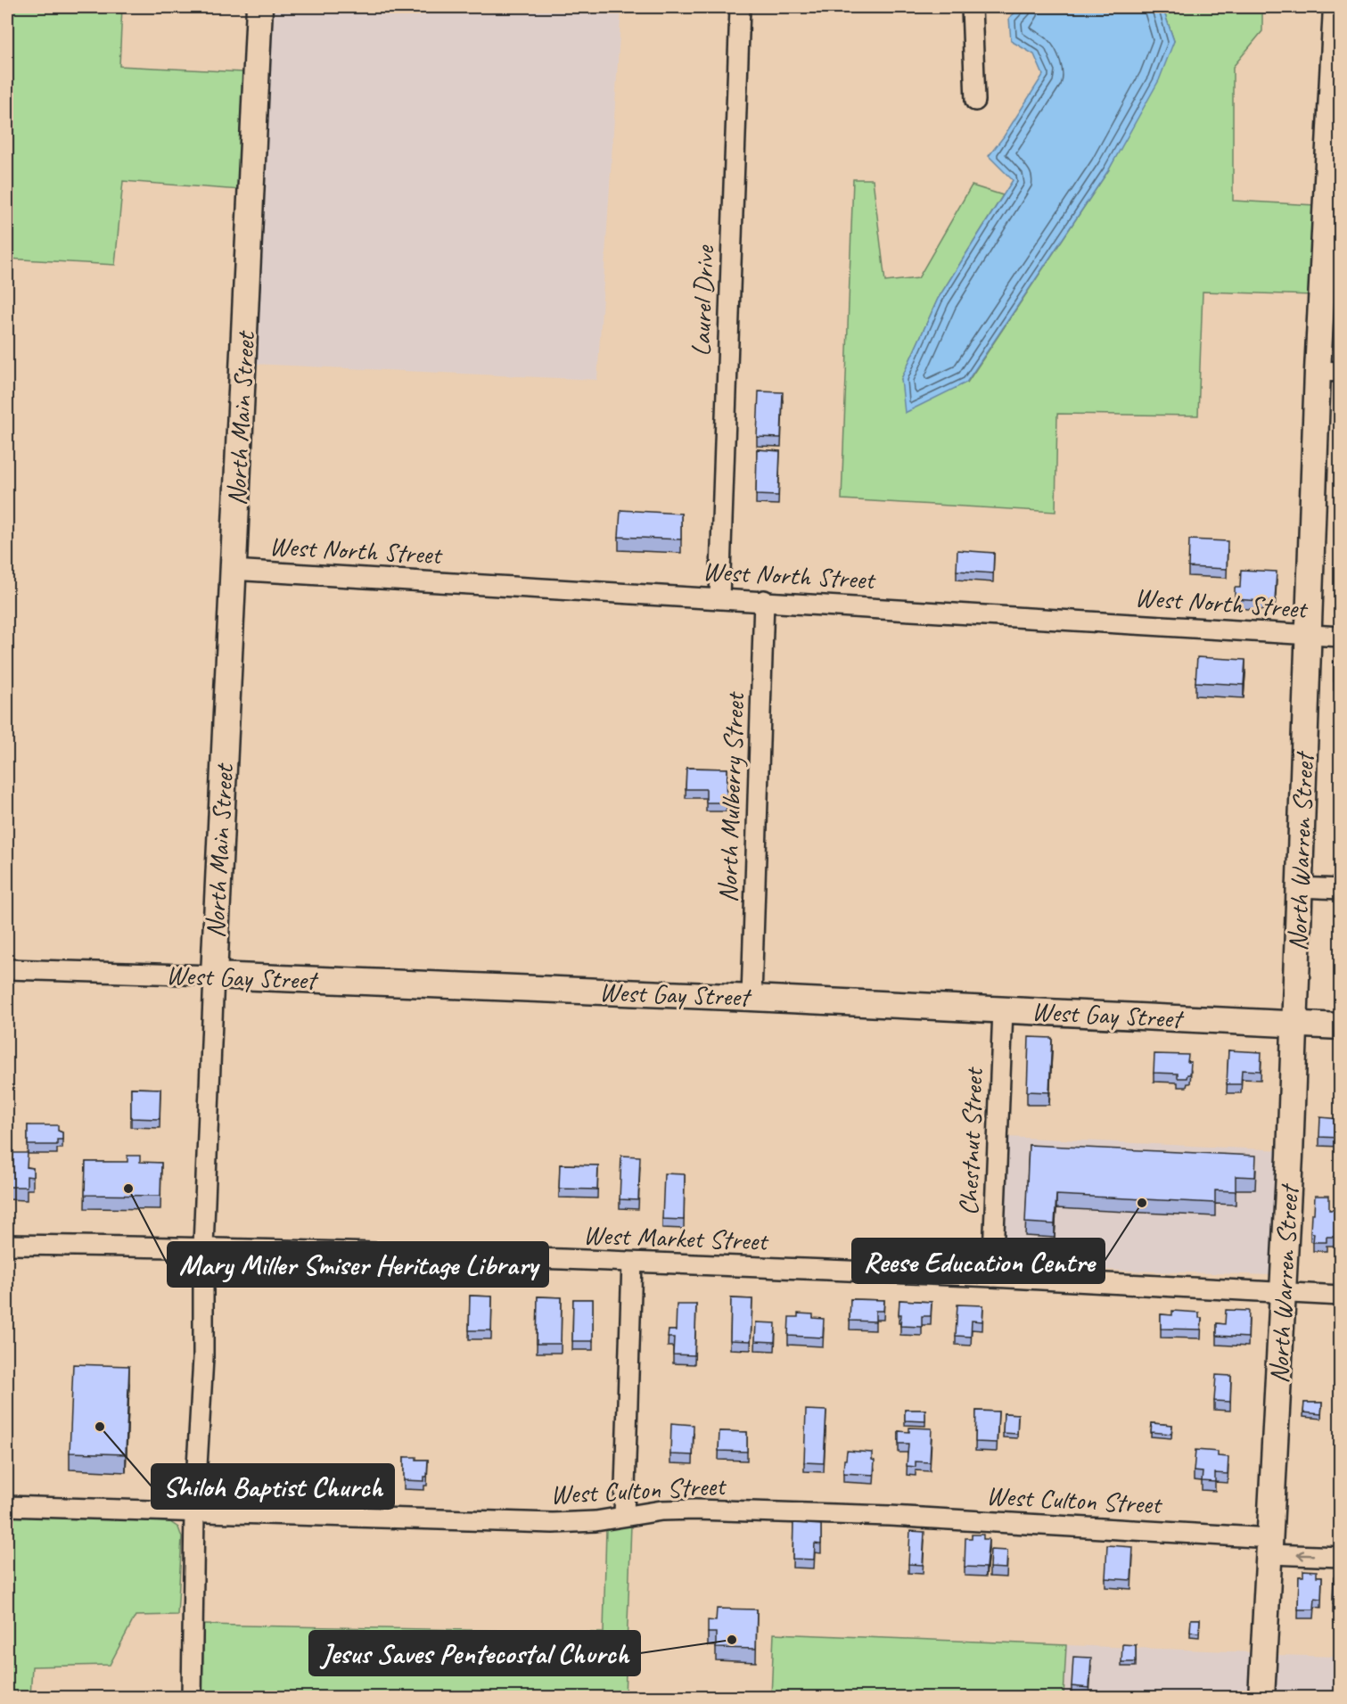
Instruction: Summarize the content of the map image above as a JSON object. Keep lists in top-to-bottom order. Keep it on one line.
{"streets":{"street":["Laurel Drive","North Main Street","West North Street","North Mulberry Street","North Warren Street","West Gay Street","Chestnut Street","West Market Street","West Culton Street"]},"crossings":[["Laurel Drive","West North Street"],["North Main Street","West North Street"],["North Main Street","West Gay Street"],["North Main Street","West Market Street"],["North Main Street","West Culton Street"],["West North Street","North Mulberry Street"],["West North Street","North Warren Street"],["North Mulberry Street","West Gay Street"],["North Warren Street","West Gay Street"],["North Warren Street","West Market Street"],["North Warren Street","West Culton Street"],["West Gay Street","Chestnut Street"],["Chestnut Street","West Market Street"]],"places":["Mary Miller Smiser Heritage Library","Reese Education Centre","Shiloh Baptist Church","Jesus Saves Pentecostal Church"]}
